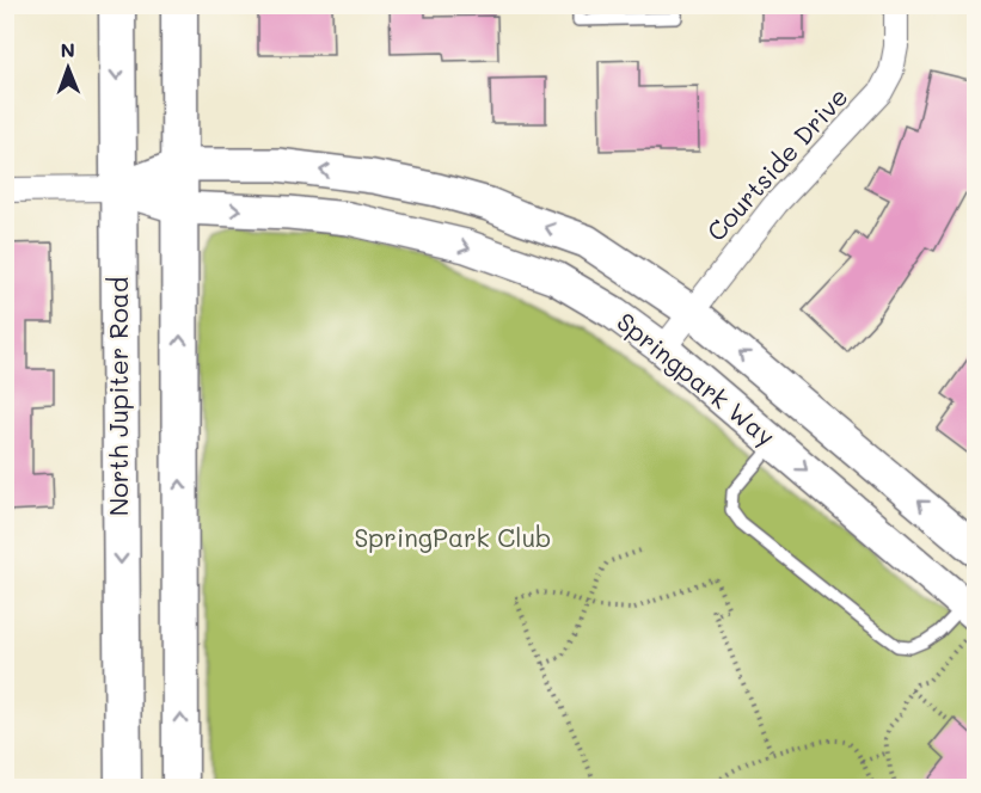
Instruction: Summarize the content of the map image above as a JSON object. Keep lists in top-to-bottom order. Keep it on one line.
{"streets":{"main road":["North Jupiter Road"],"street":["Courtside Drive","Springpark Way"]},"crossings":[["Courtside Drive","Springpark Way"],["Springpark Way","North Jupiter Road"]],"parks":["SpringPark Club"],"north":"top"}
